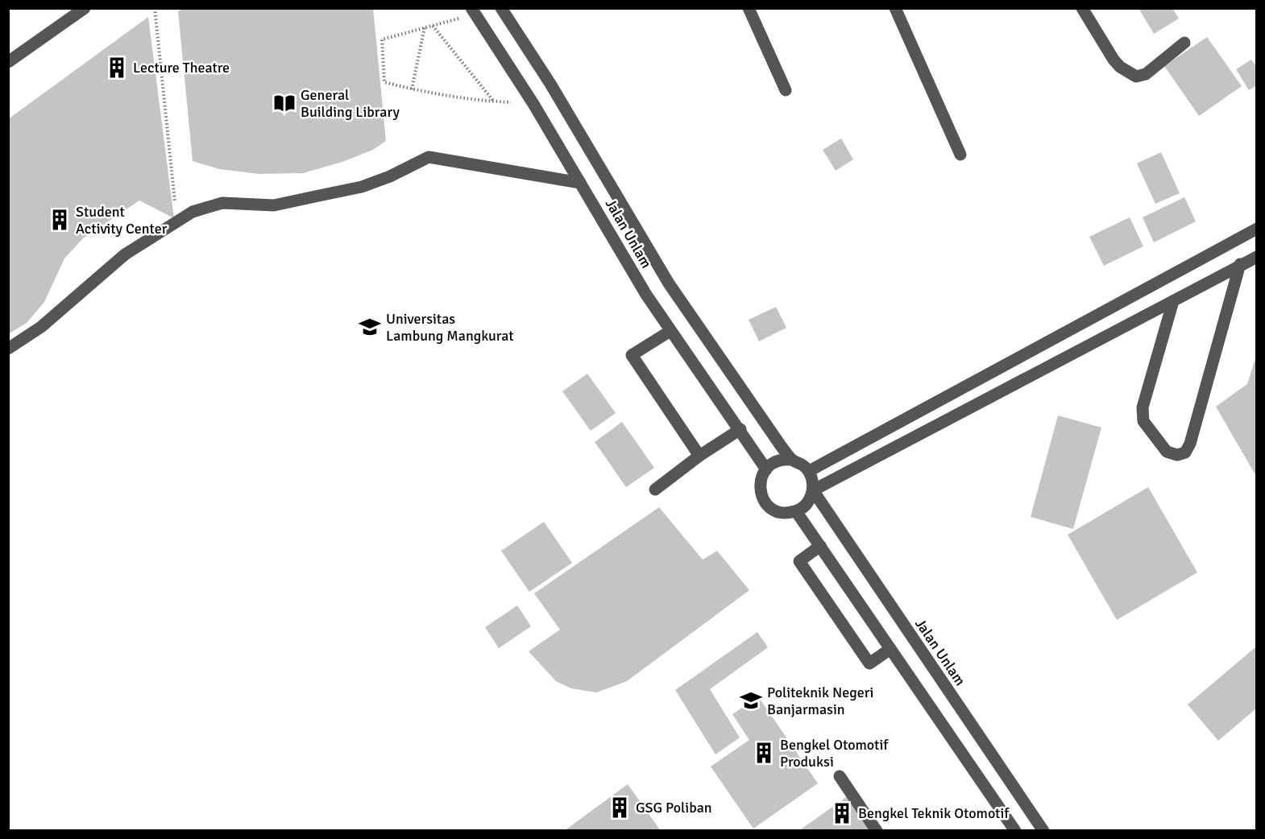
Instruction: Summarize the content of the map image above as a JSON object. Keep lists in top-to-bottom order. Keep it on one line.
{"streets":{"street":["Jalan Unlam"]},"places":{"building":["Lecture Theatre","Student Activity Center","Bengkel Otomotif Produksi","GSG Poliban","Bengkel Teknik Otomotif"],"library":["General Building Library"],"school or university":["Universitas Lambung Mangkurat","Politeknik Negeri Banjarmasin"]}}
